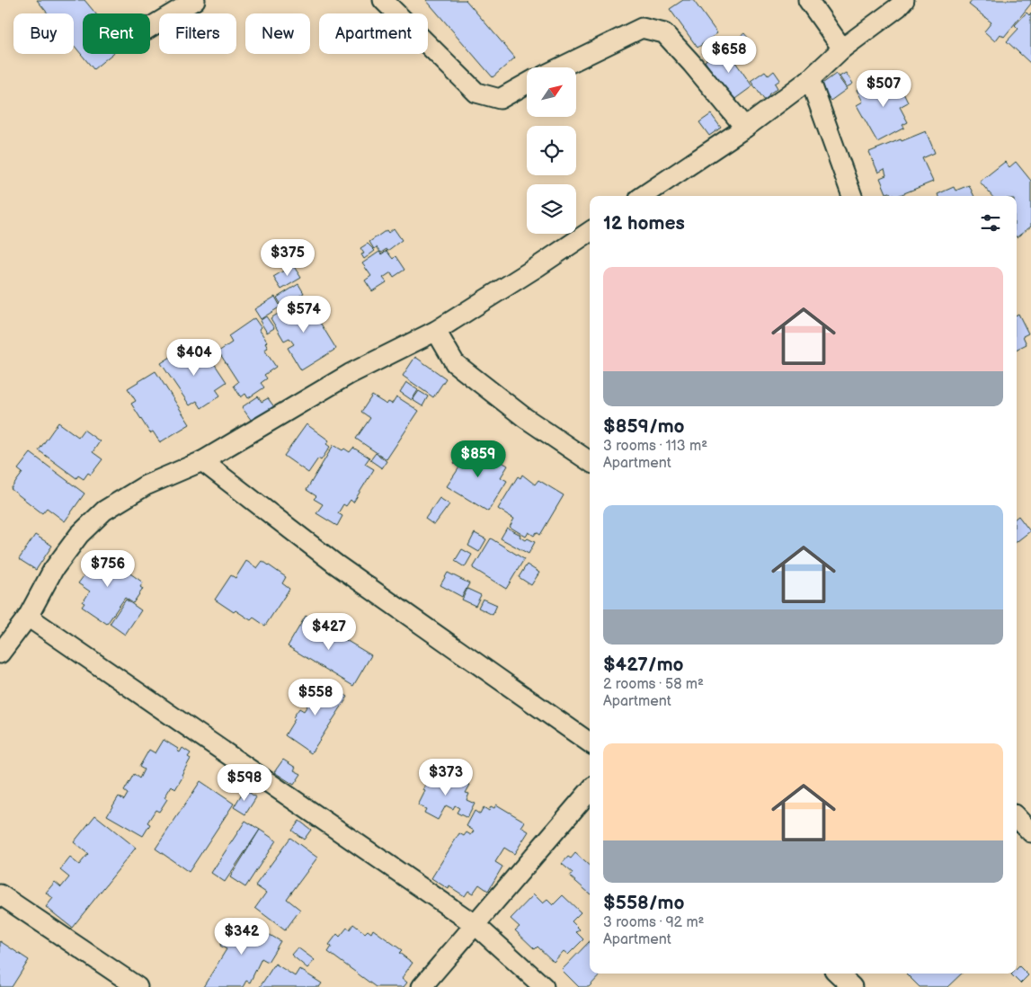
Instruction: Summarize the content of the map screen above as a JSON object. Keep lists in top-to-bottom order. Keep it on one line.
{"north":"top right","page":{"chip":["Buy","Rent","Filters","New","Apartment"],"price":["$658","$507","$375","$574","$404","$859","$756","$427","$558","$373","$598","$342"],"heading":"12 homes","list":[{"name":"$859/mo","note":"3 rooms · 113 m² · Apartment"},{"name":"$427/mo","note":"2 rooms · 58 m² · Apartment"},{"name":"$558/mo","note":"3 rooms · 92 m² · Apartment"}]}}
